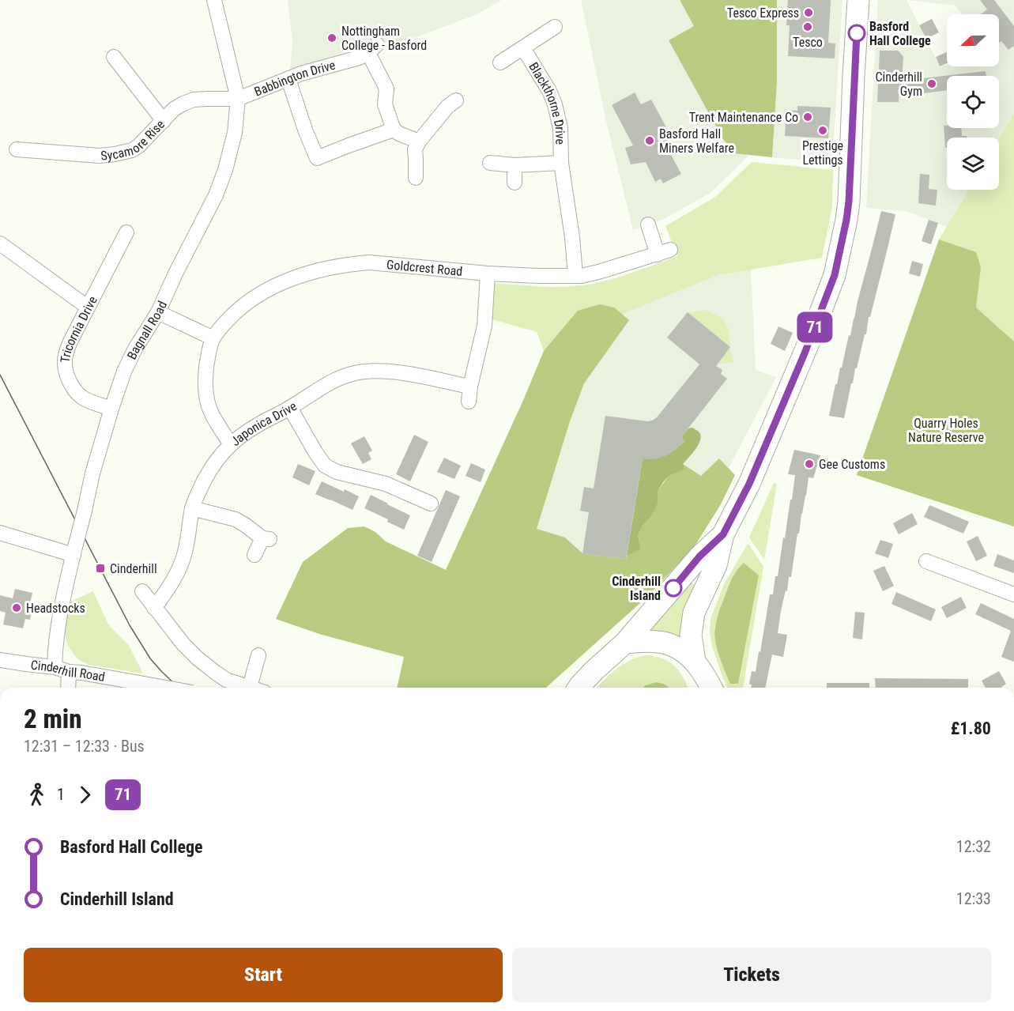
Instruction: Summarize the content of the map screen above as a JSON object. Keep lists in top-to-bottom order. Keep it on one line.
{"streets":{"street":["Babbington Drive","Blackthorne Drive","Sycamore Rise","Goldcrest Road","Tricornia Drive","Bagnall Road","Japonica Drive","Cinderhill Road"]},"crossings":[["Babbington Drive","Sycamore Rise"],["Babbington Drive","Bagnall Road"],["Blackthorne Drive","Goldcrest Road"],["Sycamore Rise","Bagnall Road"],["Goldcrest Road","Japonica Drive"],["Tricornia Drive","Bagnall Road"],["Bagnall Road","Cinderhill Road"]],"parks":["Quarry Holes Nature Reserve"],"places":{"other":["Tesco Express","Tesco","Basford Hall College","Nottingham College - Basford","Cinderhill Gym","Trent Maintenance Co","Prestige Lettings","Basford Hall Miners Welfare","Gee Customs","Cinderhill Island","Headstocks"],"transit":["Cinderhill"]},"lines":["bus line 71"],"north":"left","page":{"on_map":"71","heading":["2 min","12:31 – 12:33 · Bus","£1.80"],"legs":["1","71"],"list":[{"name":"Basford Hall College","value":"12:32"},{"name":"Cinderhill Island","value":"12:33"}],"buttons":["Start","Tickets"]}}
